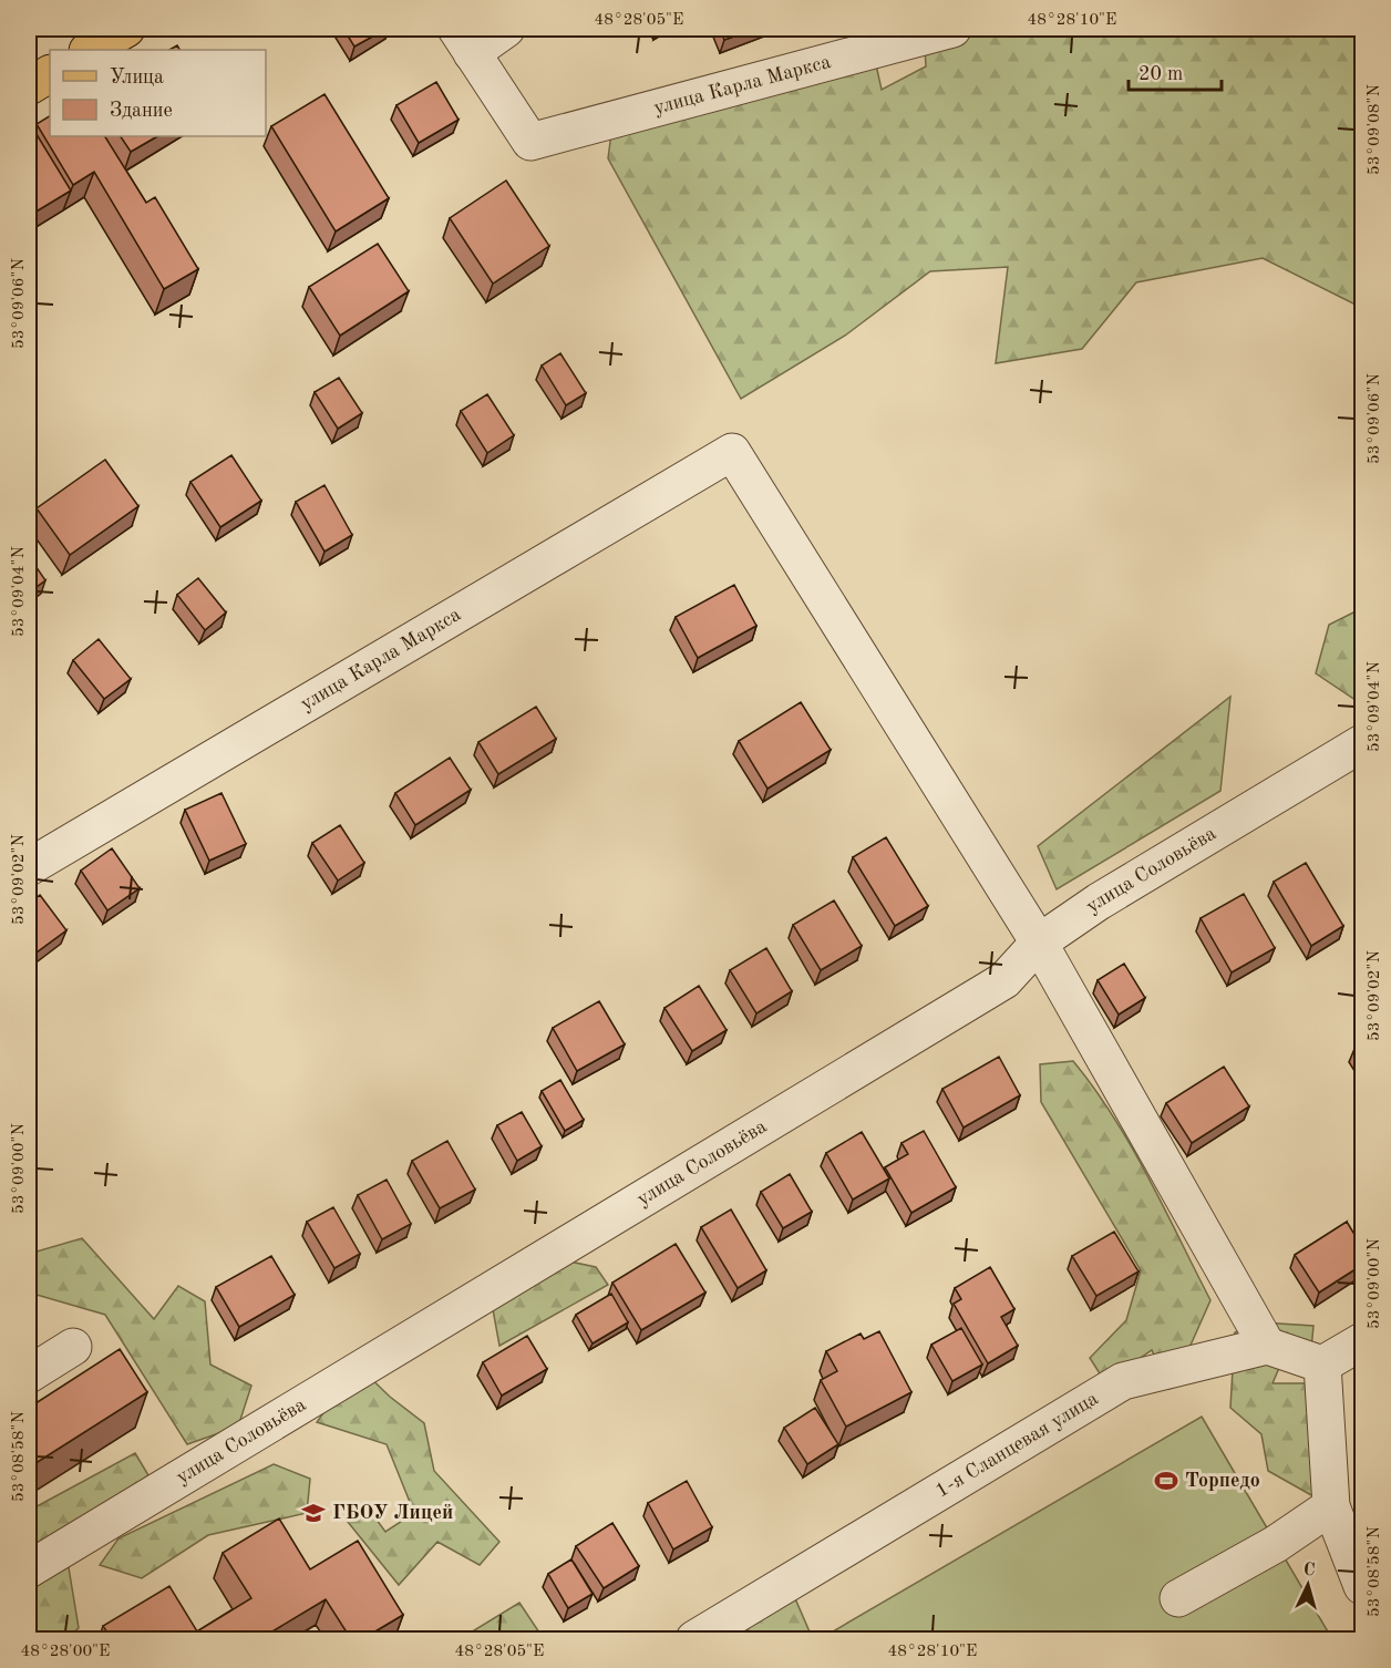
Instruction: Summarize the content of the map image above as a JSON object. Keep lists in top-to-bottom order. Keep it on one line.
{"streets":{"street":["улица Карла Маркса","улица Соловьёва","1-я Сланцевая улица"]},"crossings":[["улица Карла Маркса","улица Соловьёва"]],"places":{"sports":["Торпедо"],"school or university":["ГБОУ Лицей"]},"legend":["Улица","Здание"],"scale_bar":"20 m","north":"top","coordinates":["48°28'05\"E","48°28'10\"E","53°09'08\"N","53°09'06\"N","53°09'04\"N","53°09'02\"N","53°09'00\"N","53°08'58\"N","48°28'00\"E"]}
